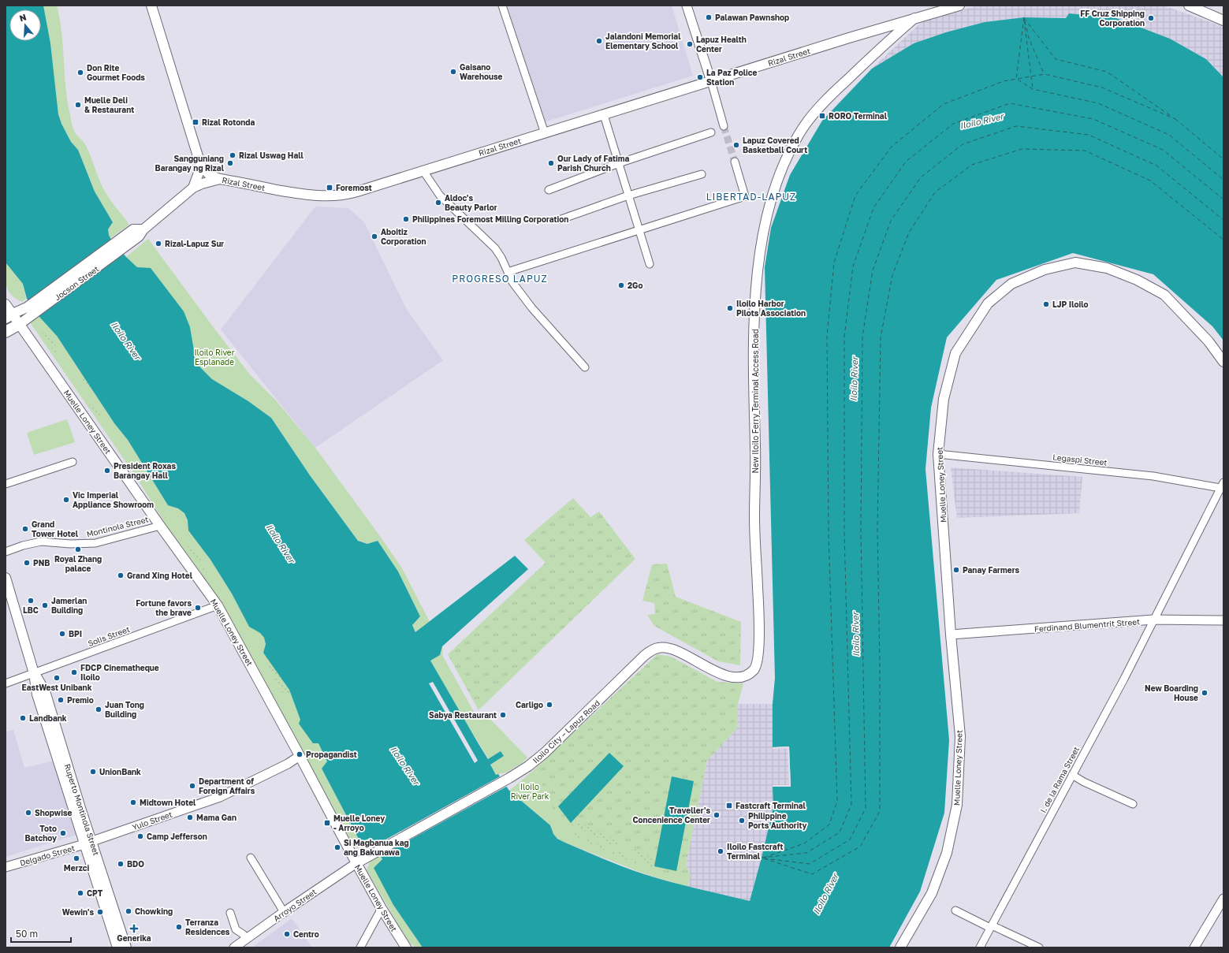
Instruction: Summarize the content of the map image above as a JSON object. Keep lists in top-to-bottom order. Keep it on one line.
{"streets":{"main road":["Rizal Street","Jocson Street","New Iloilo Ferry Terminal Access Road","Muelle Loney Street","Iloilo City – Lapuz Road","Ruperto Montinola Street"],"street":["Legaspi Street","Montinola Street","Ferdinand Blumentrit Street","Solis Street","I. de la Rama Street","Yulo Street","Delgado Street","Arroyo Street"]},"crossings":[["Rizal Street","Jocson Street"],["Rizal Street","New Iloilo Ferry Terminal Access Road"],["Jocson Street","Muelle Loney Street"],["New Iloilo Ferry Terminal Access Road","Iloilo City – Lapuz Road"],["Muelle Loney Street","Legaspi Street"],["Muelle Loney Street","Montinola Street"],["Muelle Loney Street","Ferdinand Blumentrit Street"],["Muelle Loney Street","Solis Street"],["Muelle Loney Street","Iloilo City – Lapuz Road"],["Muelle Loney Street","Yulo Street"],["Muelle Loney Street","Arroyo Street"],["Legaspi Street","Ferdinand Blumentrit Street"],["Legaspi Street","I. de la Rama Street"],["Ferdinand Blumentrit Street","I. de la Rama Street"],["Solis Street","Ruperto Montinola Street"],["Iloilo City – Lapuz Road","Arroyo Street"],["Ruperto Montinola Street","Yulo Street"],["Ruperto Montinola Street","Delgado Street"],["Yulo Street","Delgado Street"]],"districts":["LIBERTAD-LAPUZ","PROGRESO LAPUZ"],"water":["Iloilo River"],"parks":["Iloilo River Esplanade","Iloilo River Park"],"places":{"other":["Palawan Pawnshop","FF Cruz Shipping Corporation","Jalandoni Memorial Elementary School","Lapuz Health Center","Gaisano Warehouse","Don Rite Gourmet Foods","La Paz Police Station","Muelle Deli & Restaurant","Lapuz Covered Basketball Court","Rizal Uswag Hall","Sangguniang Barangay ng Rizal","Our Lady of Fatima Parish Church","Aldoc's Beauty Parlor","Philippines Foremost Milling Corporation","Aboitiz Corporation","Rizal-Lapuz Sur","2Go","LJP Iloilo","Iloilo Harbor Pilots Association","President Roxas Barangay Hall","Vic Imperial Appliance Showroom","Grand Tower Hotel","Royal Zhang palace","PNB","Panay Farmers","Grand Xing Hotel","LBC","Jamerlan Building","Fortune favors the brave","BPI","FDCP Cinematheque Iloilo","EastWest Unibank","New Boarding House","Premio","Carligo","Juan Tong Building","Sabya Restaurant","Landbank","Propagandist","UnionBank","Department of Foreign Affairs","Midtown Hotel","Shopwise","Traveller's Concenience Center","Mama Gan","Philippine Ports Authority","Toto Batchoy","Camp Jefferson","Si Magbanua kag ang Bakunawa","Iloilo Fastcraft Terminal","Merzci","BDO","CPT","Chowking","Wewin's","Terranza Residences","Centro"],"transit":["RORO Terminal","Rizal Rotonda","Foremost","Fastcraft Terminal","Muelle Loney - Arroyo"],"health":["Generika"]},"scale_bar":"50 m","north":"top"}
